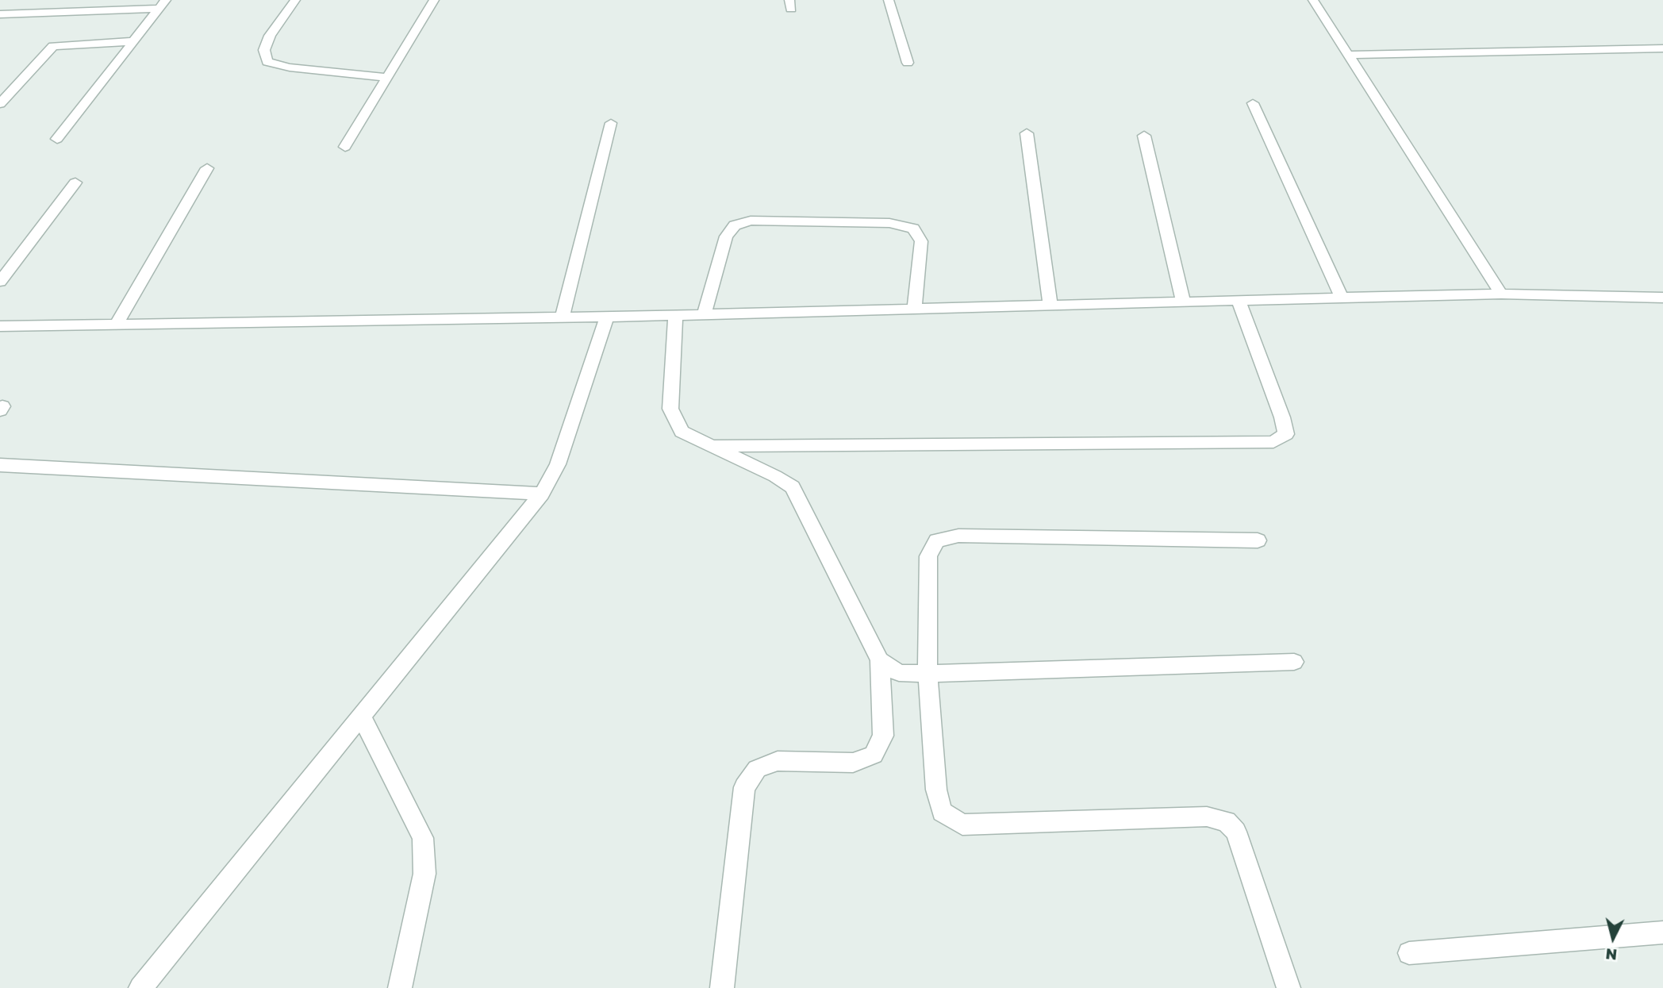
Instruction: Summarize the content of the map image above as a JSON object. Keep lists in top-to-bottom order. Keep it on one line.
{"north":"bottom"}
